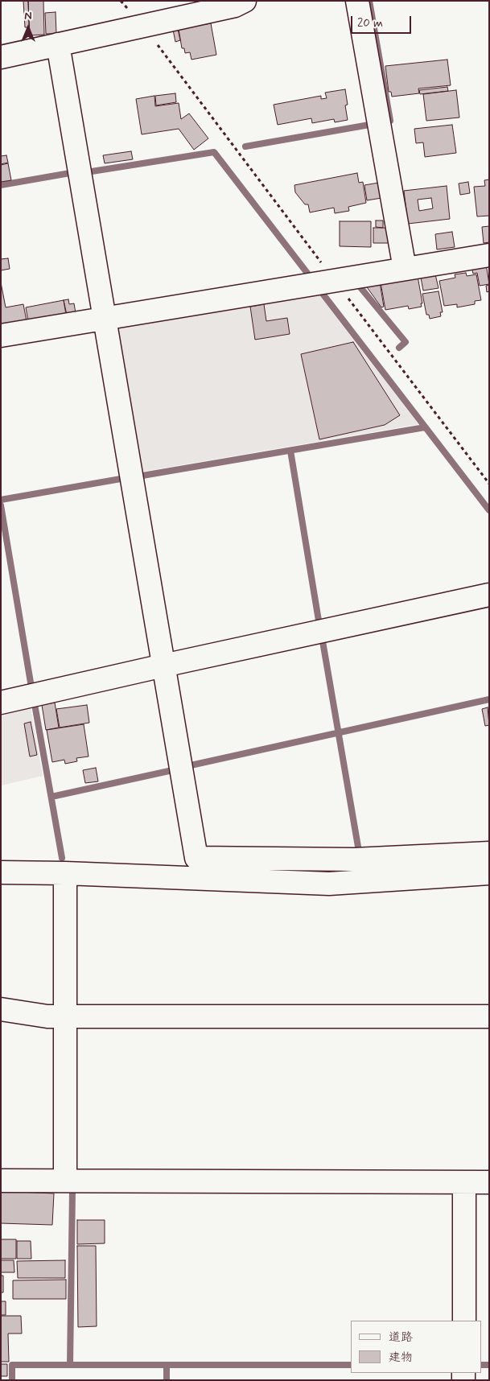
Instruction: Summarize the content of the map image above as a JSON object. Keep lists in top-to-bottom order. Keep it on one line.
{"legend":["道路","建物"],"scale_bar":"20 m","north":"top"}
